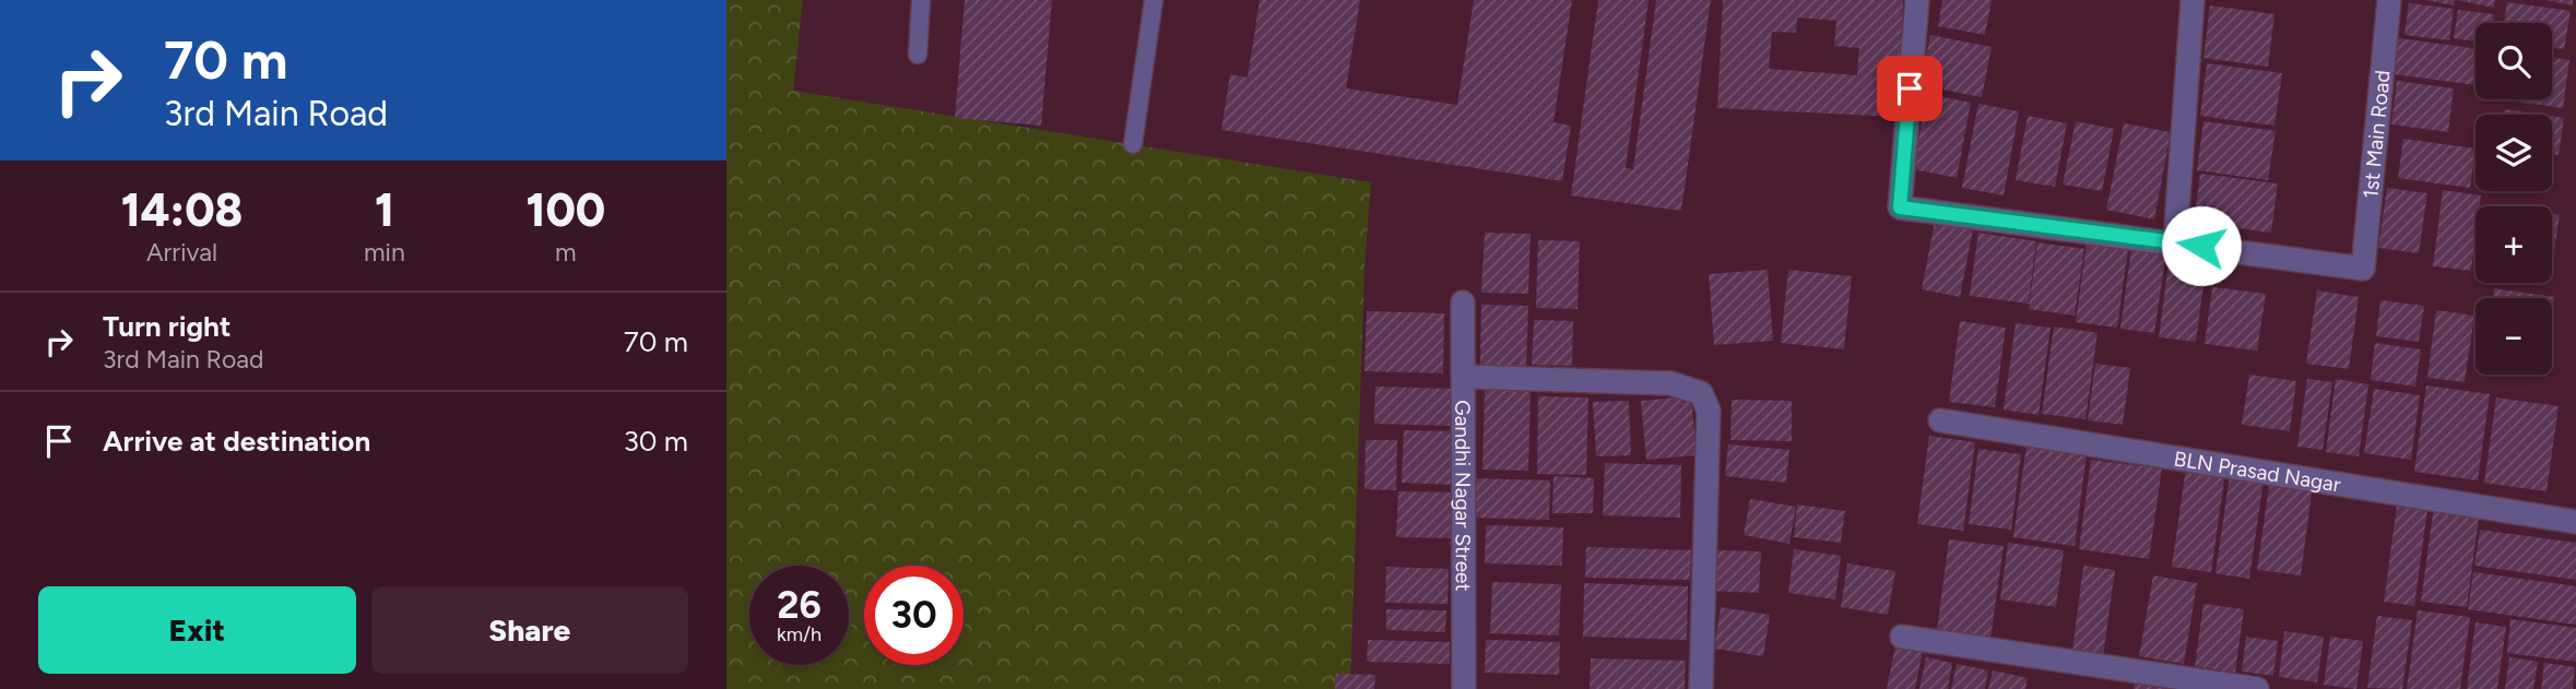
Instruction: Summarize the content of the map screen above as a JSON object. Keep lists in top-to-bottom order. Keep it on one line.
{"streets":{"street":["1st Main Road","BLN Prasad Nagar","Gandhi Nagar Street"]},"page":{"turn":["70 m","3rd Main Road"],"map_buttons":["+","−"],"eta":["14:08","Arrival","1","min","100","m"],"list":[{"name":"Turn right","note":"3rd Main Road","value":"70 m"},{"name":"Arrive at destination","value":"30 m"}],"speed":"26 km/h","limit":"30","buttons":["Exit","Share"]}}
